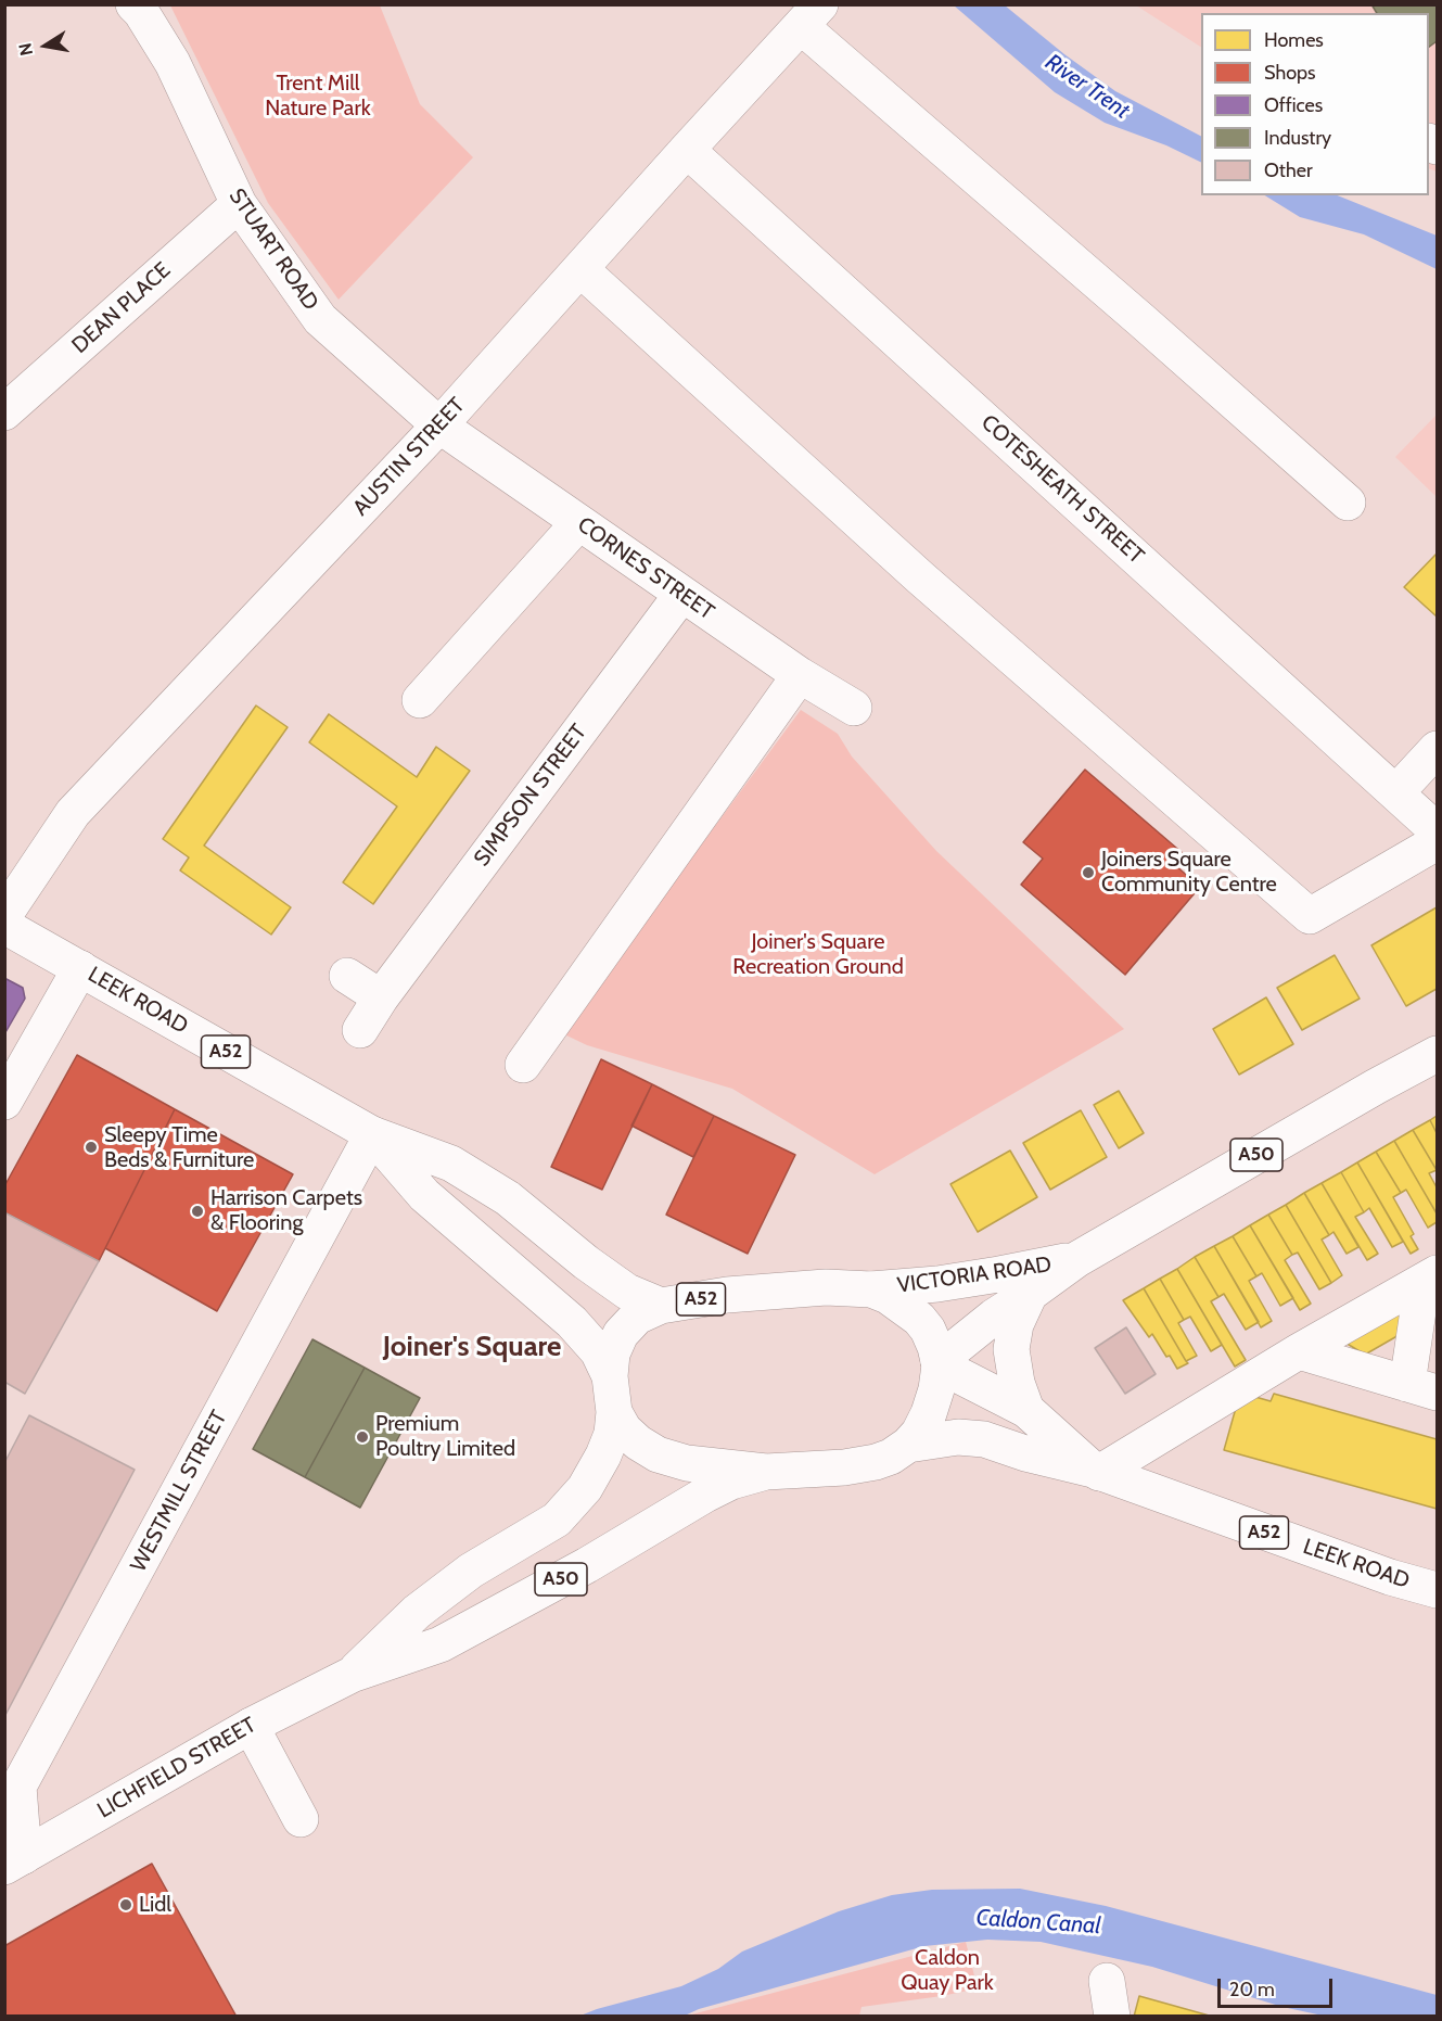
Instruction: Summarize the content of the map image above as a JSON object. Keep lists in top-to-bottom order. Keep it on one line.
{"streets":{"main road":["STUART ROAD","DEAN PLACE","AUSTIN STREET","COTESHEATH STREET","CORNES STREET","SIMPSON STREET","LEEK ROAD","A52","A50","VICTORIA ROAD","WESTMILL STREET","LICHFIELD STREET"]},"crossings":[["STUART ROAD","DEAN PLACE"],["STUART ROAD","AUSTIN STREET"],["STUART ROAD","CORNES STREET"],["AUSTIN STREET","COTESHEATH STREET"],["AUSTIN STREET","CORNES STREET"],["CORNES STREET","SIMPSON STREET"],["LEEK ROAD","A52"],["LEEK ROAD","VICTORIA ROAD"],["LEEK ROAD","WESTMILL STREET"],["A52","VICTORIA ROAD"],["A52","LICHFIELD STREET"],["WESTMILL STREET","LICHFIELD STREET"]],"districts":["Joiner's Square"],"water":["River Trent","Caldon Canal"],"parks":["Trent Mill Nature Park","Joiner's Square Recreation Ground","Caldon Quay Park"],"places":["Joiners Square Community Centre","Sleepy Time Beds & Furniture","Harrison Carpets & Flooring","Premium Poultry Limited","Lidl"],"legend":["Homes","Shops","Offices","Industry","Other"],"scale_bar":"20 m","north":"left"}
